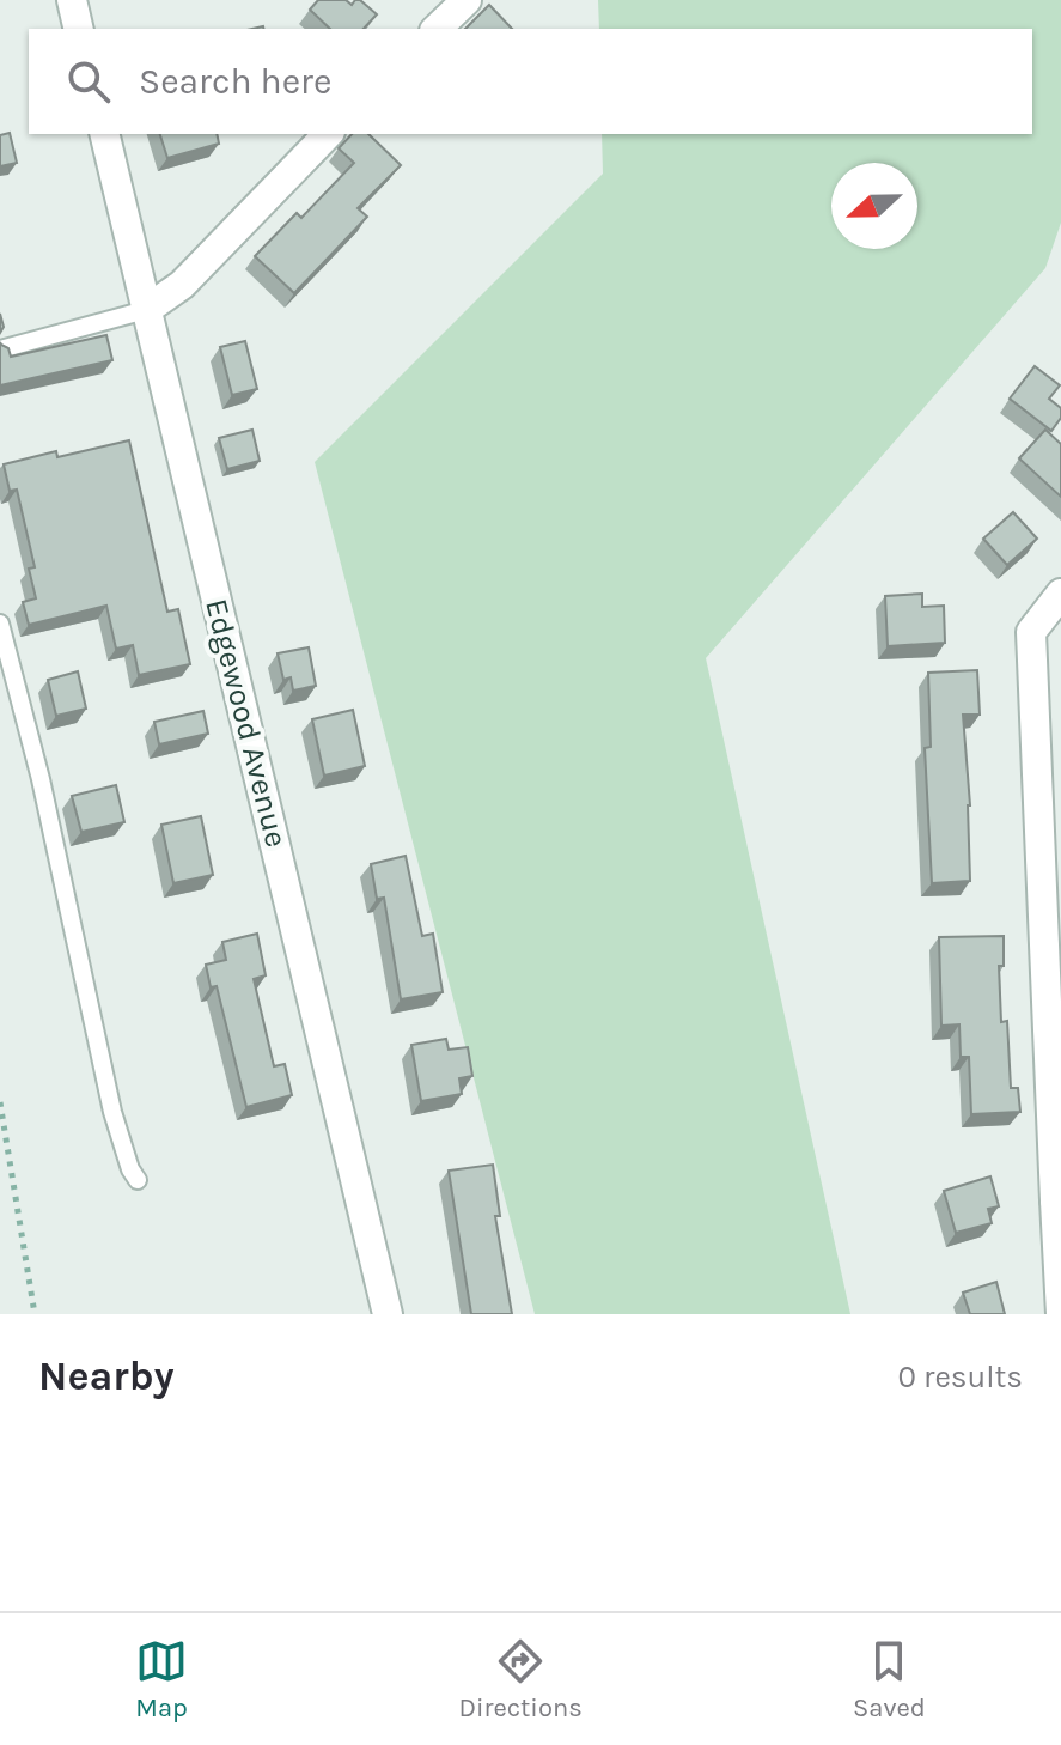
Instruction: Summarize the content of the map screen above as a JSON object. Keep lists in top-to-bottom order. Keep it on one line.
{"streets":{"street":["Edgewood Avenue"]},"north":"left","page":{"search":"Search here","heading":["Nearby","0 results"],"nav":["Map","Directions","Saved"]}}
